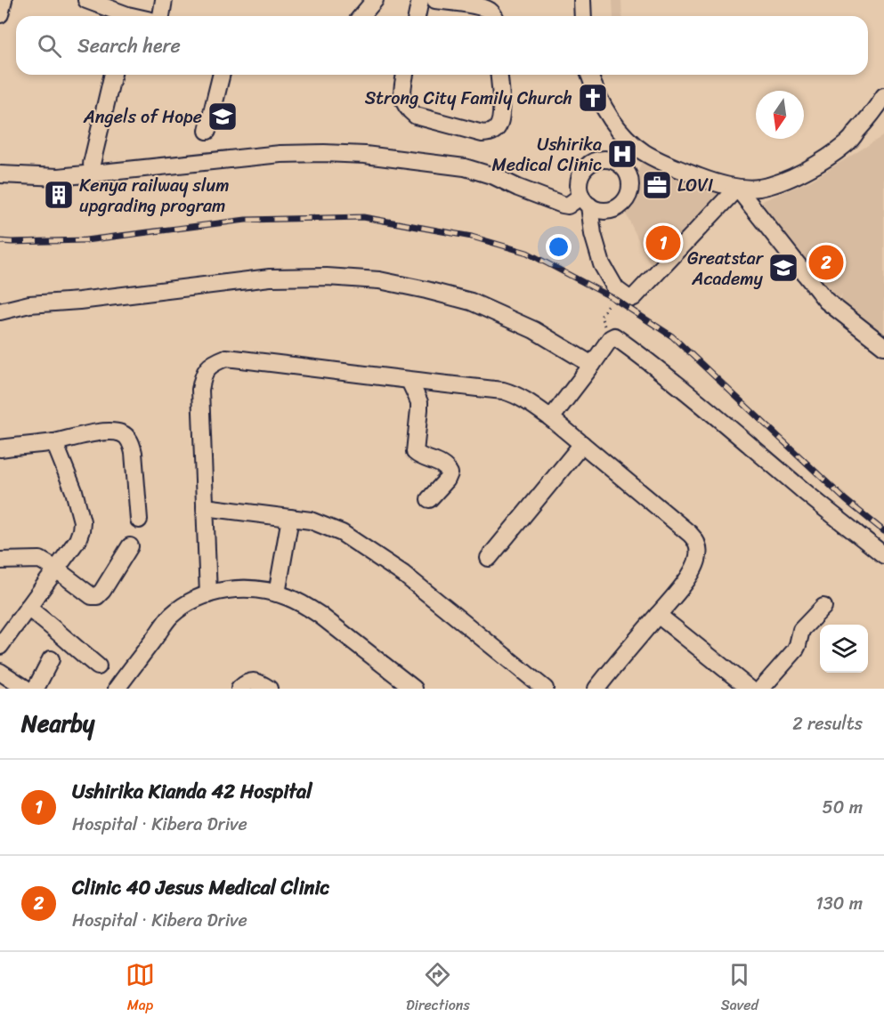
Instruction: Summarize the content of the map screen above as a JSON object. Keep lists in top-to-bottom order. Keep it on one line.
{"places":{"church":["Strong City Family Church"],"school or university":["Angels of Hope","Greatstar Academy"],"hospital":["Ushirika Medical Clinic"],"office":["LOVI"],"building":["Kenya railway slum upgrading program"]},"north":"bottom","page":{"search":"Search here","pins":["1","2"],"heading":["Nearby","2 results"],"list":[{"mark":"1","name":"Ushirika Kianda 42 Hospital","note":"Hospital · Kibera Drive","value":"50 m"},{"mark":"2","name":"Clinic 40 Jesus Medical Clinic","note":"Hospital · Kibera Drive","value":"130 m"}],"nav":["Map","Directions","Saved"]}}
